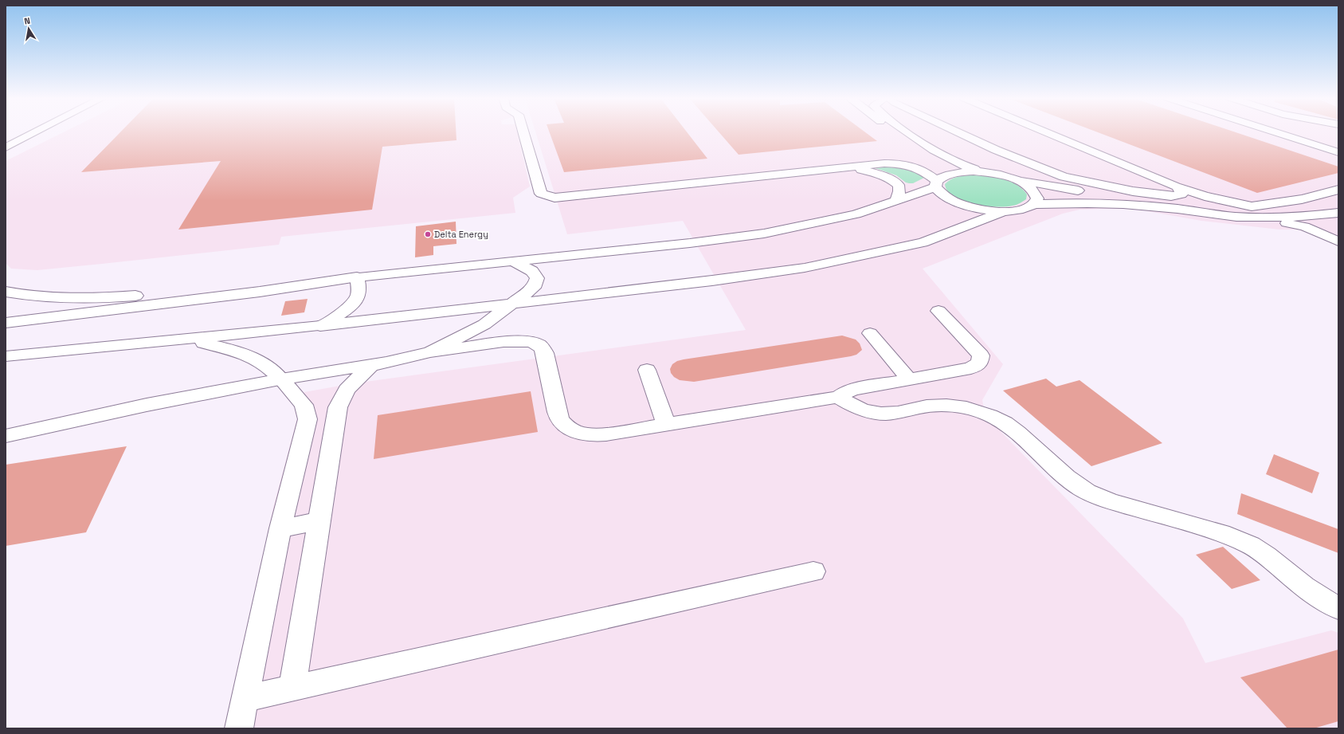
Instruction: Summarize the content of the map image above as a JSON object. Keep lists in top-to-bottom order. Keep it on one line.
{"places":["Delta Energy"],"north":"top"}
